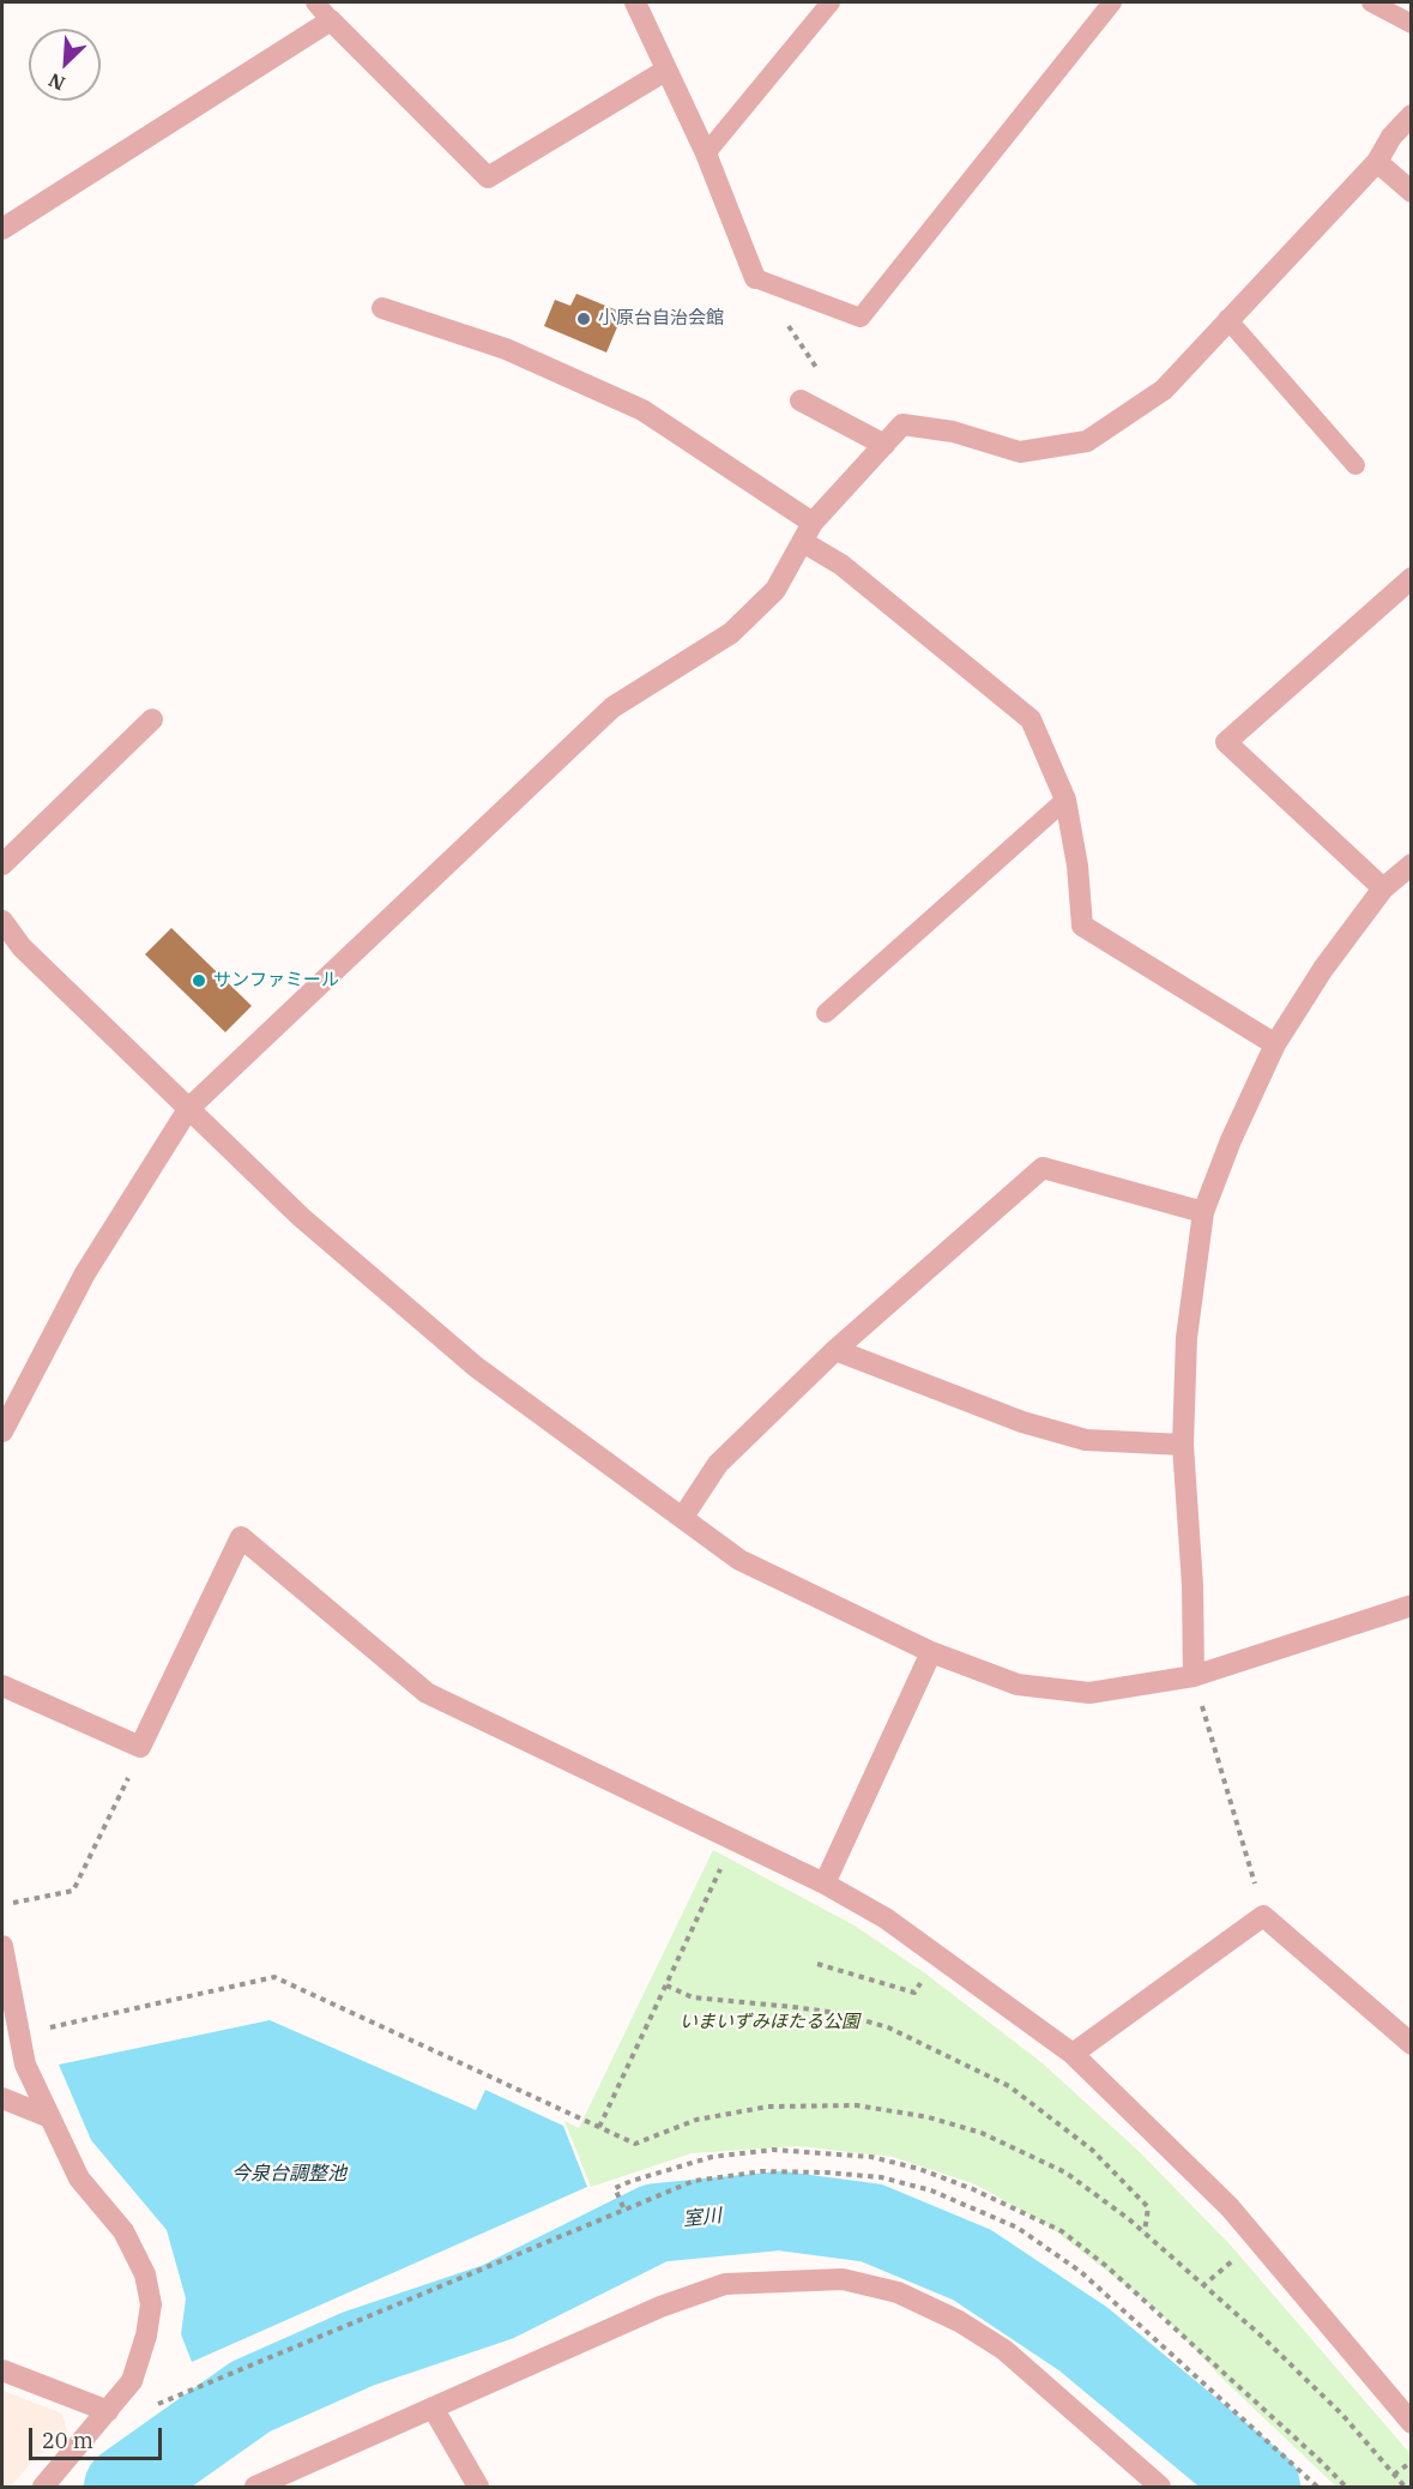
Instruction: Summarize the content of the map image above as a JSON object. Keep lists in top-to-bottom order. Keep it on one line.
{"water":["今泉台調整池","室川"],"parks":["いまいずみほたる公園"],"places":["小原台自治会館","サンファミール"],"scale_bar":"20 m","north":"bottom left"}
